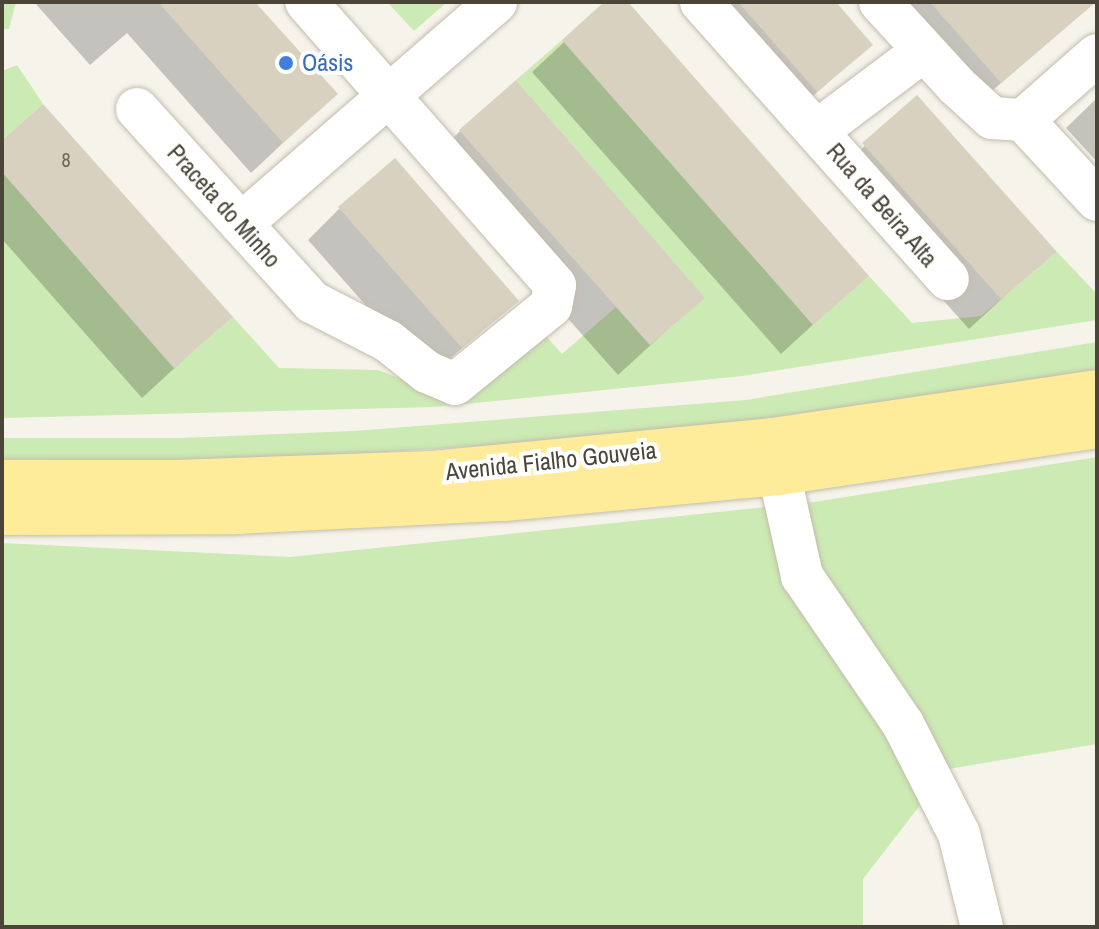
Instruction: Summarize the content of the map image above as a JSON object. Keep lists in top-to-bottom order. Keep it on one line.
{"streets":{"main road":["Avenida Fialho Gouveia"],"street":["Rua da Beira Alta","Praceta do Minho"]},"places":["Oásis"],"house_numbers":["8"]}
